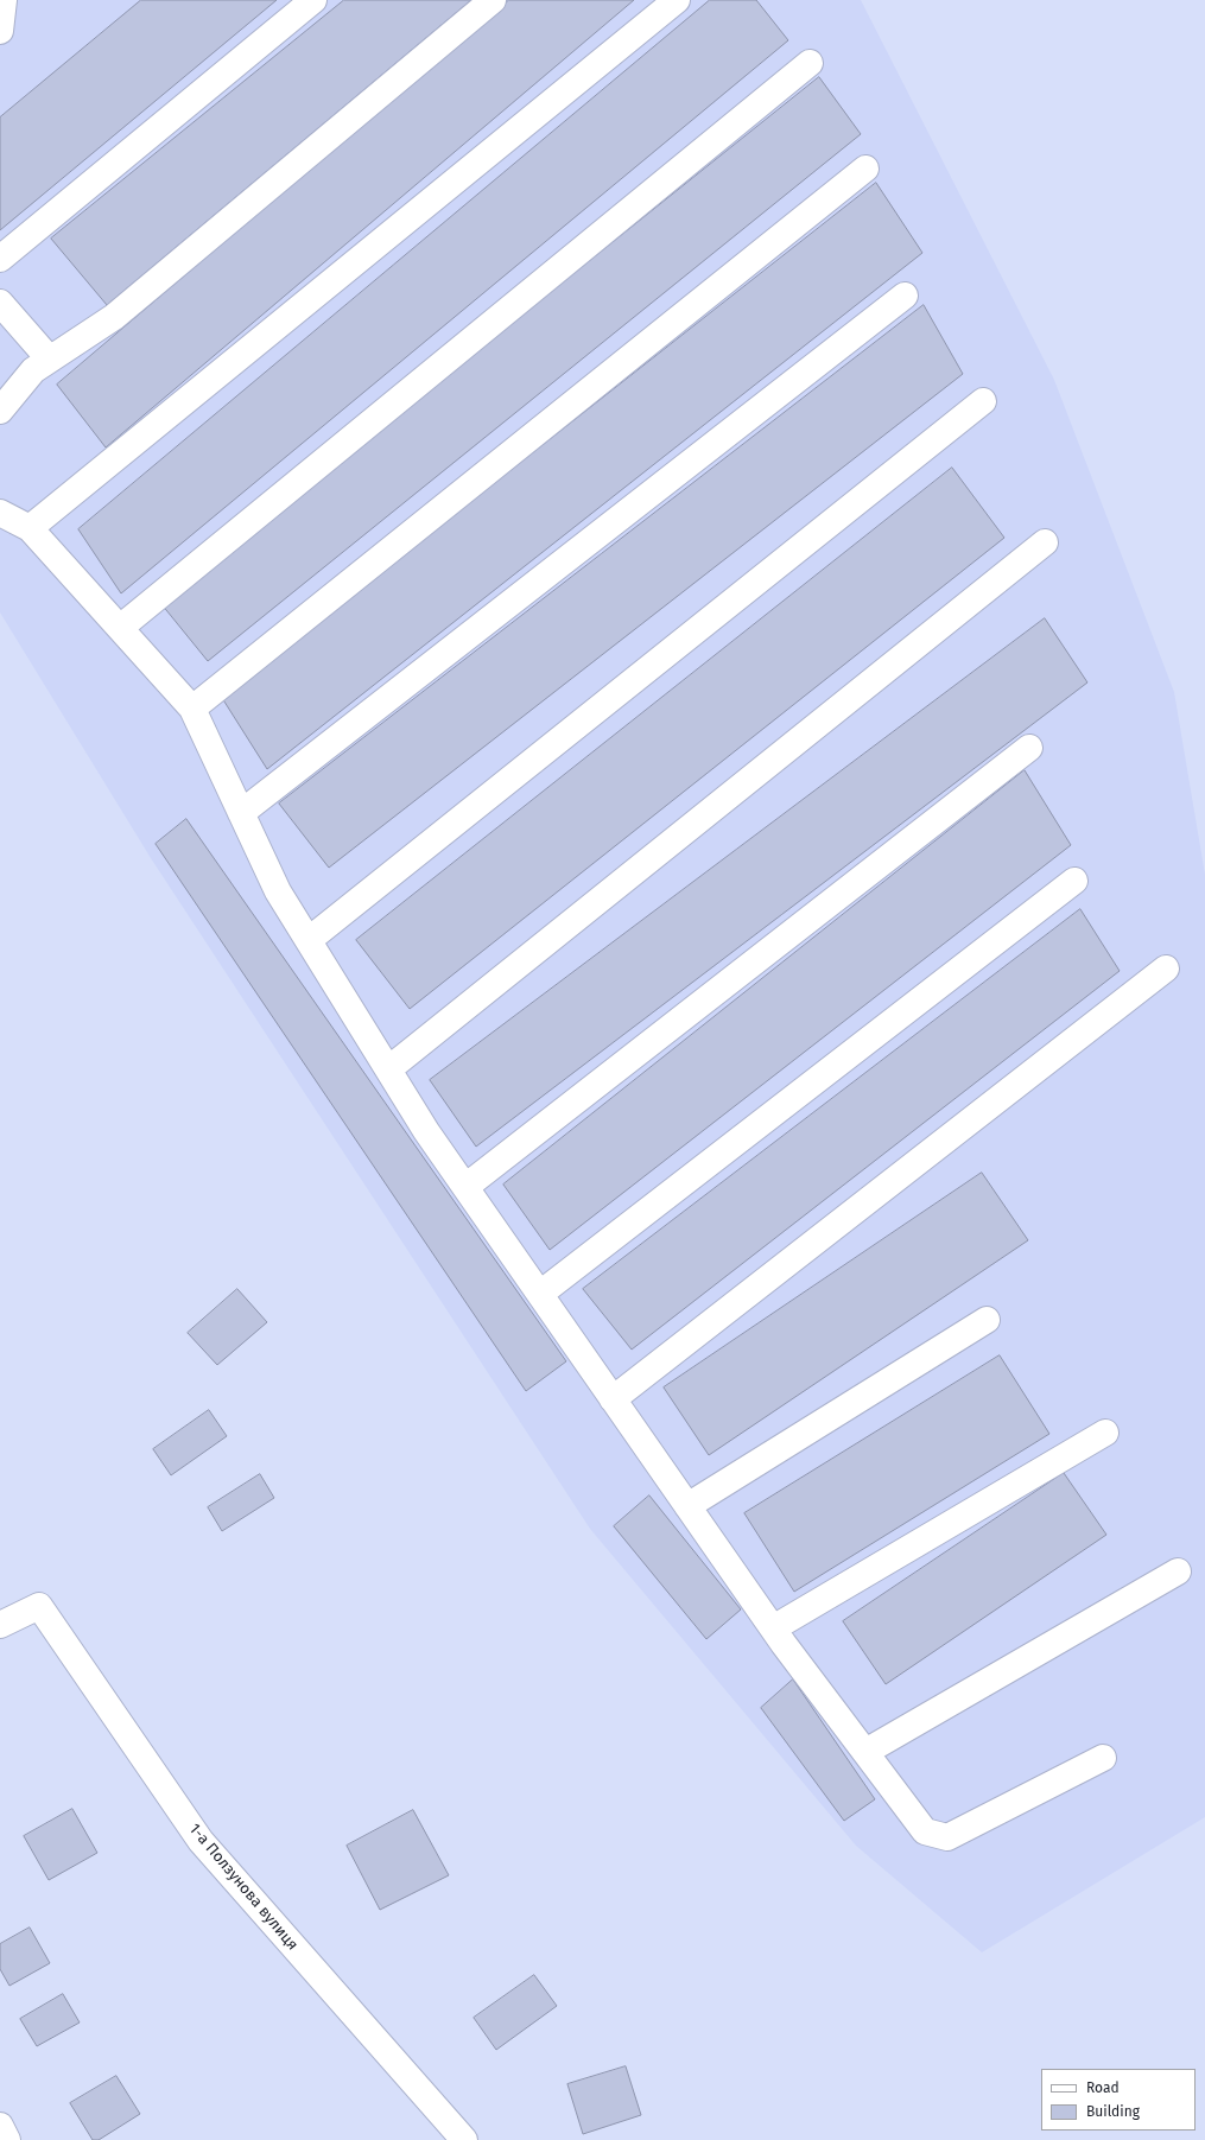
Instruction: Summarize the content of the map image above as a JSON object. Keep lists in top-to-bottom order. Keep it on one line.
{"streets":{"street":["1-а Ползунова вулиця"]},"legend":["Road","Building"]}
